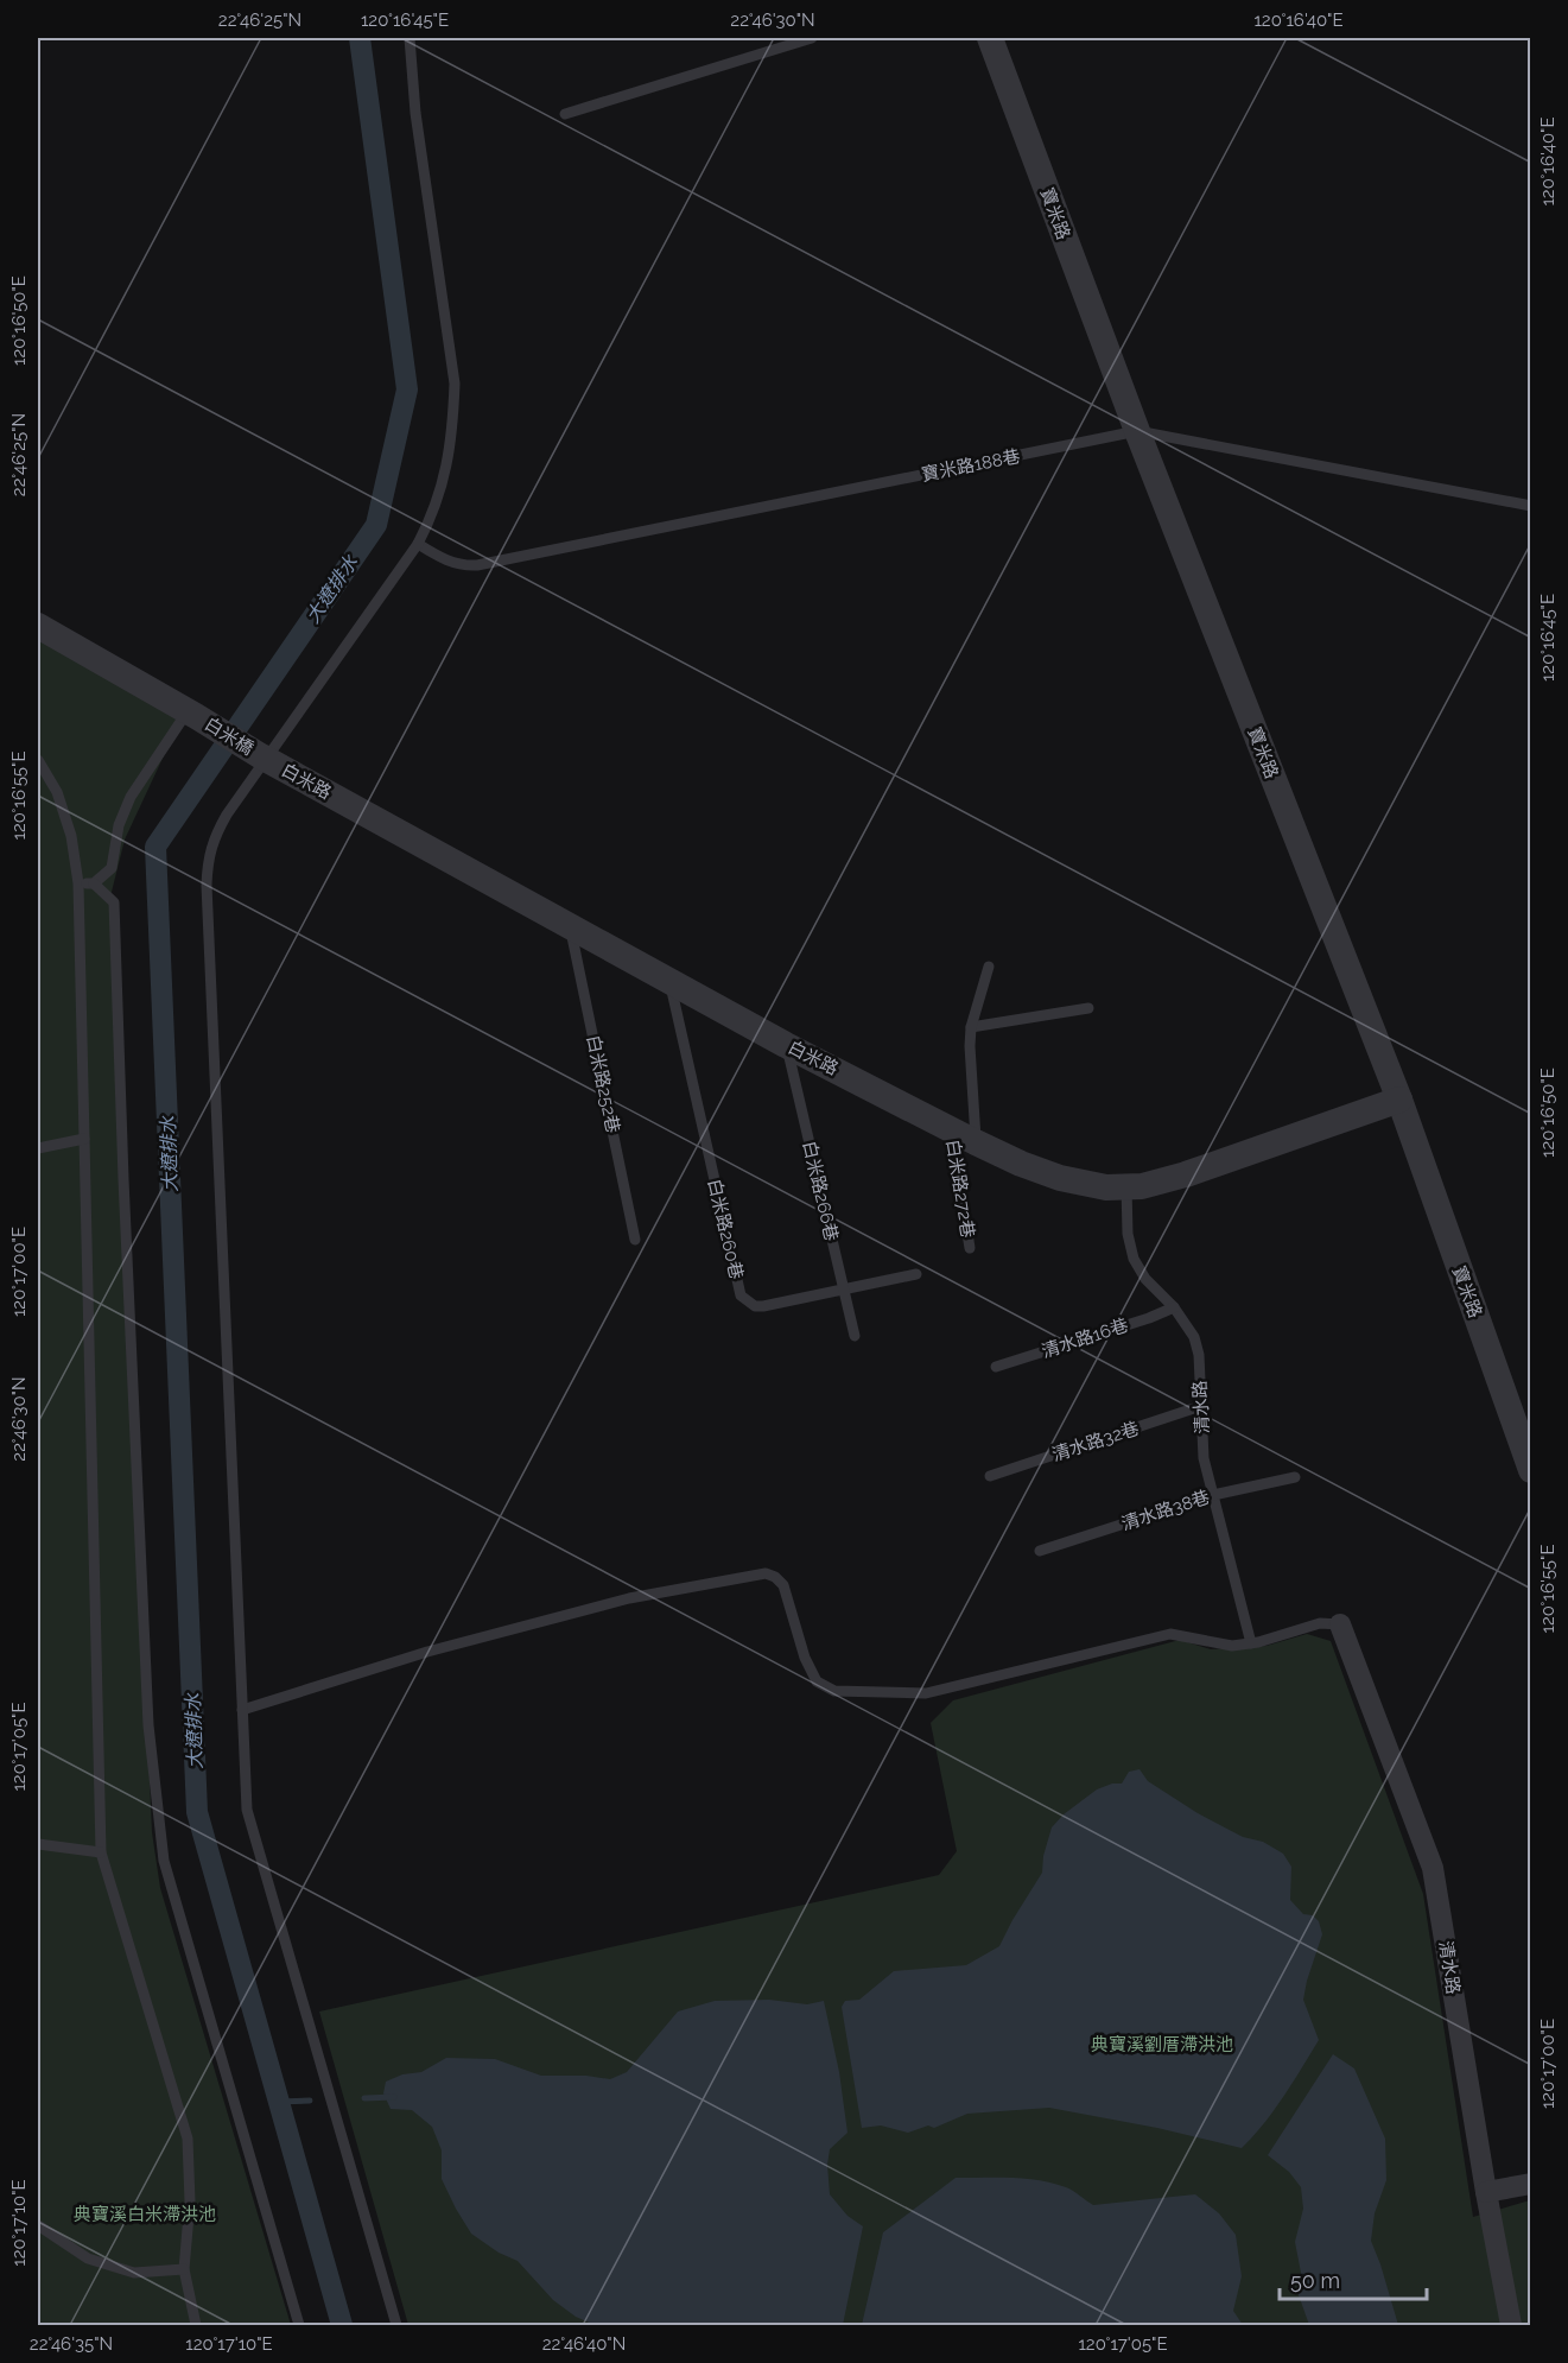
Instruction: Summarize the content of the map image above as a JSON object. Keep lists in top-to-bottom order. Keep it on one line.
{"streets":{"street":["寶米路","白米橋","白米路","清水路"],"lane":["寶米路188巷","白米路252巷","白米路272巷","白米路266巷","白米路260巷","清水路16巷","清水路32巷","清水路38巷"]},"crossings":[["寶米路","寶米路188巷"],["寶米路","白米路"],["白米橋","白米路"],["白米路","白米路252巷"],["白米路","白米路272巷"],["白米路","白米路266巷"],["白米路","白米路260巷"],["白米路","清水路"],["白米路266巷","白米路260巷"],["清水路16巷","清水路"],["清水路","清水路32巷"],["清水路","清水路38巷"]],"water":["大遼排水"],"parks":["典寶溪劉厝滯洪池","典寶溪白米滯洪池"],"scale_bar":"50 m","coordinates":["22°46'25\"N","120°16'45\"E","22°46'30\"N","120°16'40\"E","120°16'50\"E","120°16'55\"E","120°17'00\"E","120°17'05\"E","120°17'10\"E","22°46'35\"N","22°46'40\"N"]}
